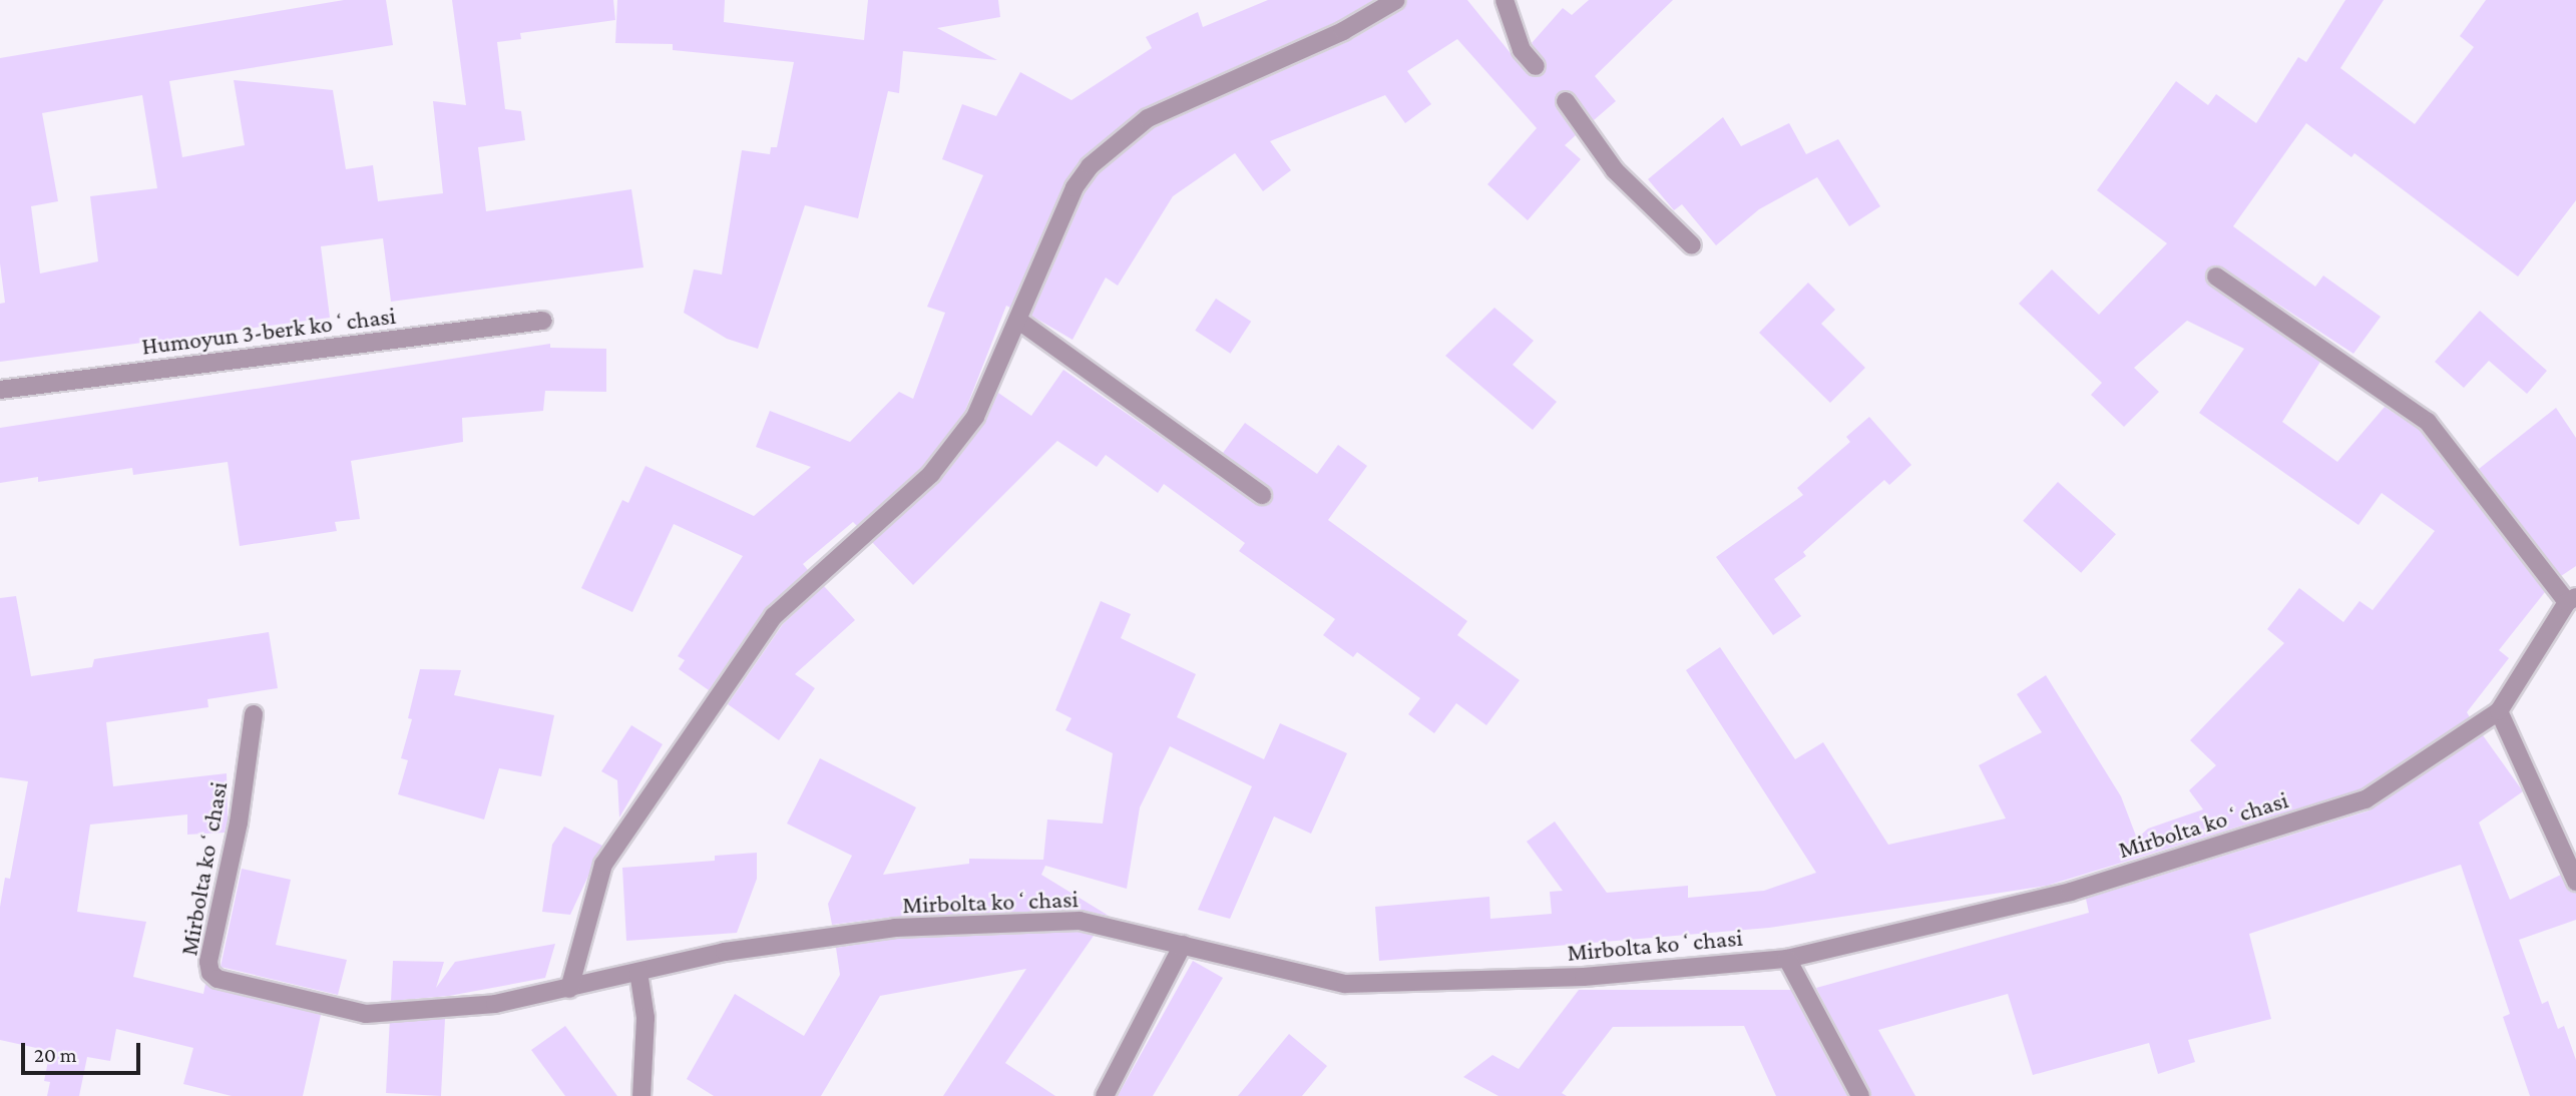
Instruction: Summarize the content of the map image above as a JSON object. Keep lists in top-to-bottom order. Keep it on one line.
{"streets":{"street":["Humoyun 3-berk koʻchasi","Mirbolta koʻchasi"]},"scale_bar":"20 m"}
